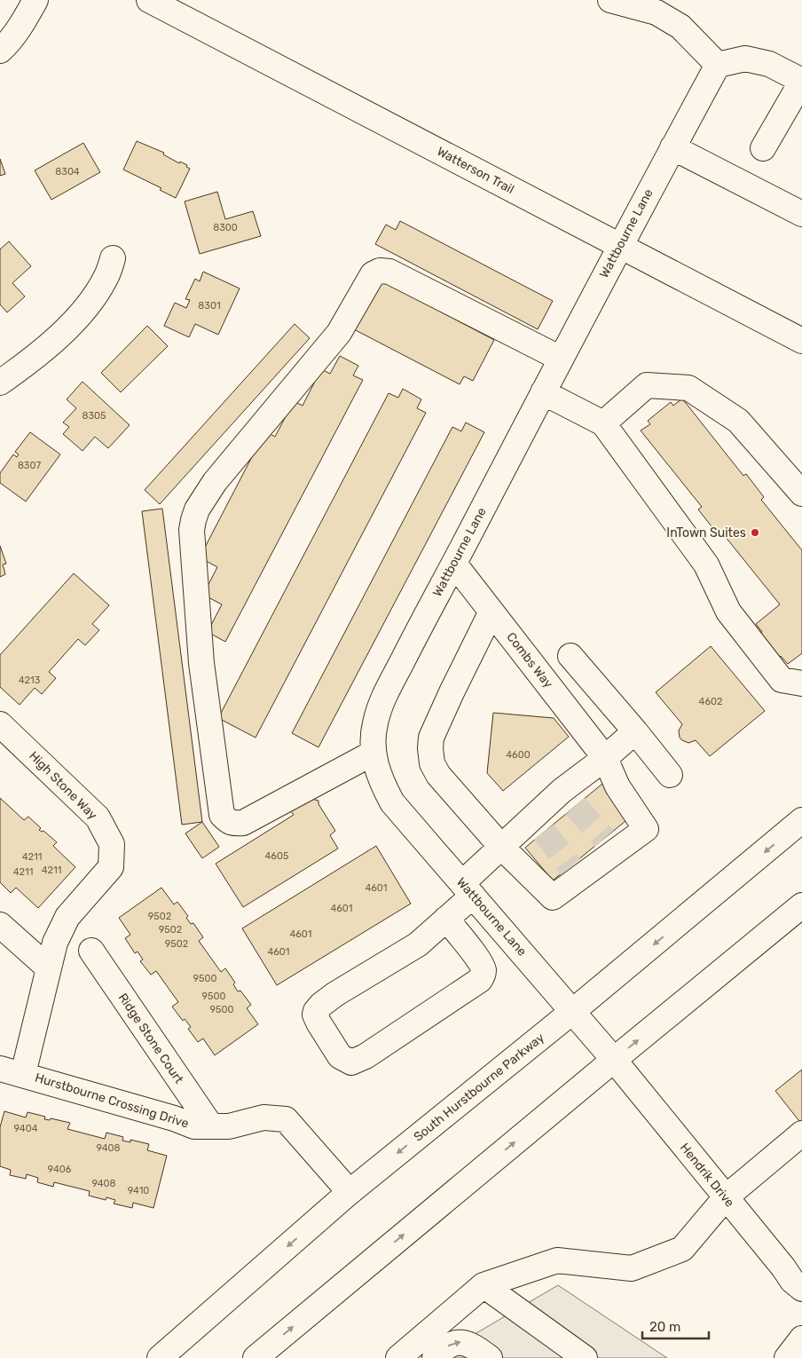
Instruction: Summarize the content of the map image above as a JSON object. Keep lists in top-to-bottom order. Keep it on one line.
{"streets":{"street":["Watterson Trail","Wattbourne Lane","Combs Way","High Stone Way","Ridge Stone Court","South Hurstbourne Parkway","Hurstbourne Crossing Drive","Hendrik Drive"]},"crossings":[["Watterson Trail","Wattbourne Lane"],["Wattbourne Lane","Combs Way"],["Wattbourne Lane","South Hurstbourne Parkway"],["Wattbourne Lane","Hendrik Drive"],["High Stone Way","Hurstbourne Crossing Drive"],["Ridge Stone Court","Hurstbourne Crossing Drive"],["South Hurstbourne Parkway","Hurstbourne Crossing Drive"]],"places":["InTown Suites"],"house_numbers":["8304","8300","8301","8305","8307","4213","4602","4600","4605","4211","4211","4211","4601","4601","9502","9502","4601","9502","4601","9500","9500","9500","9404","9408","9406","9408","9410"],"scale_bar":"20 m"}
